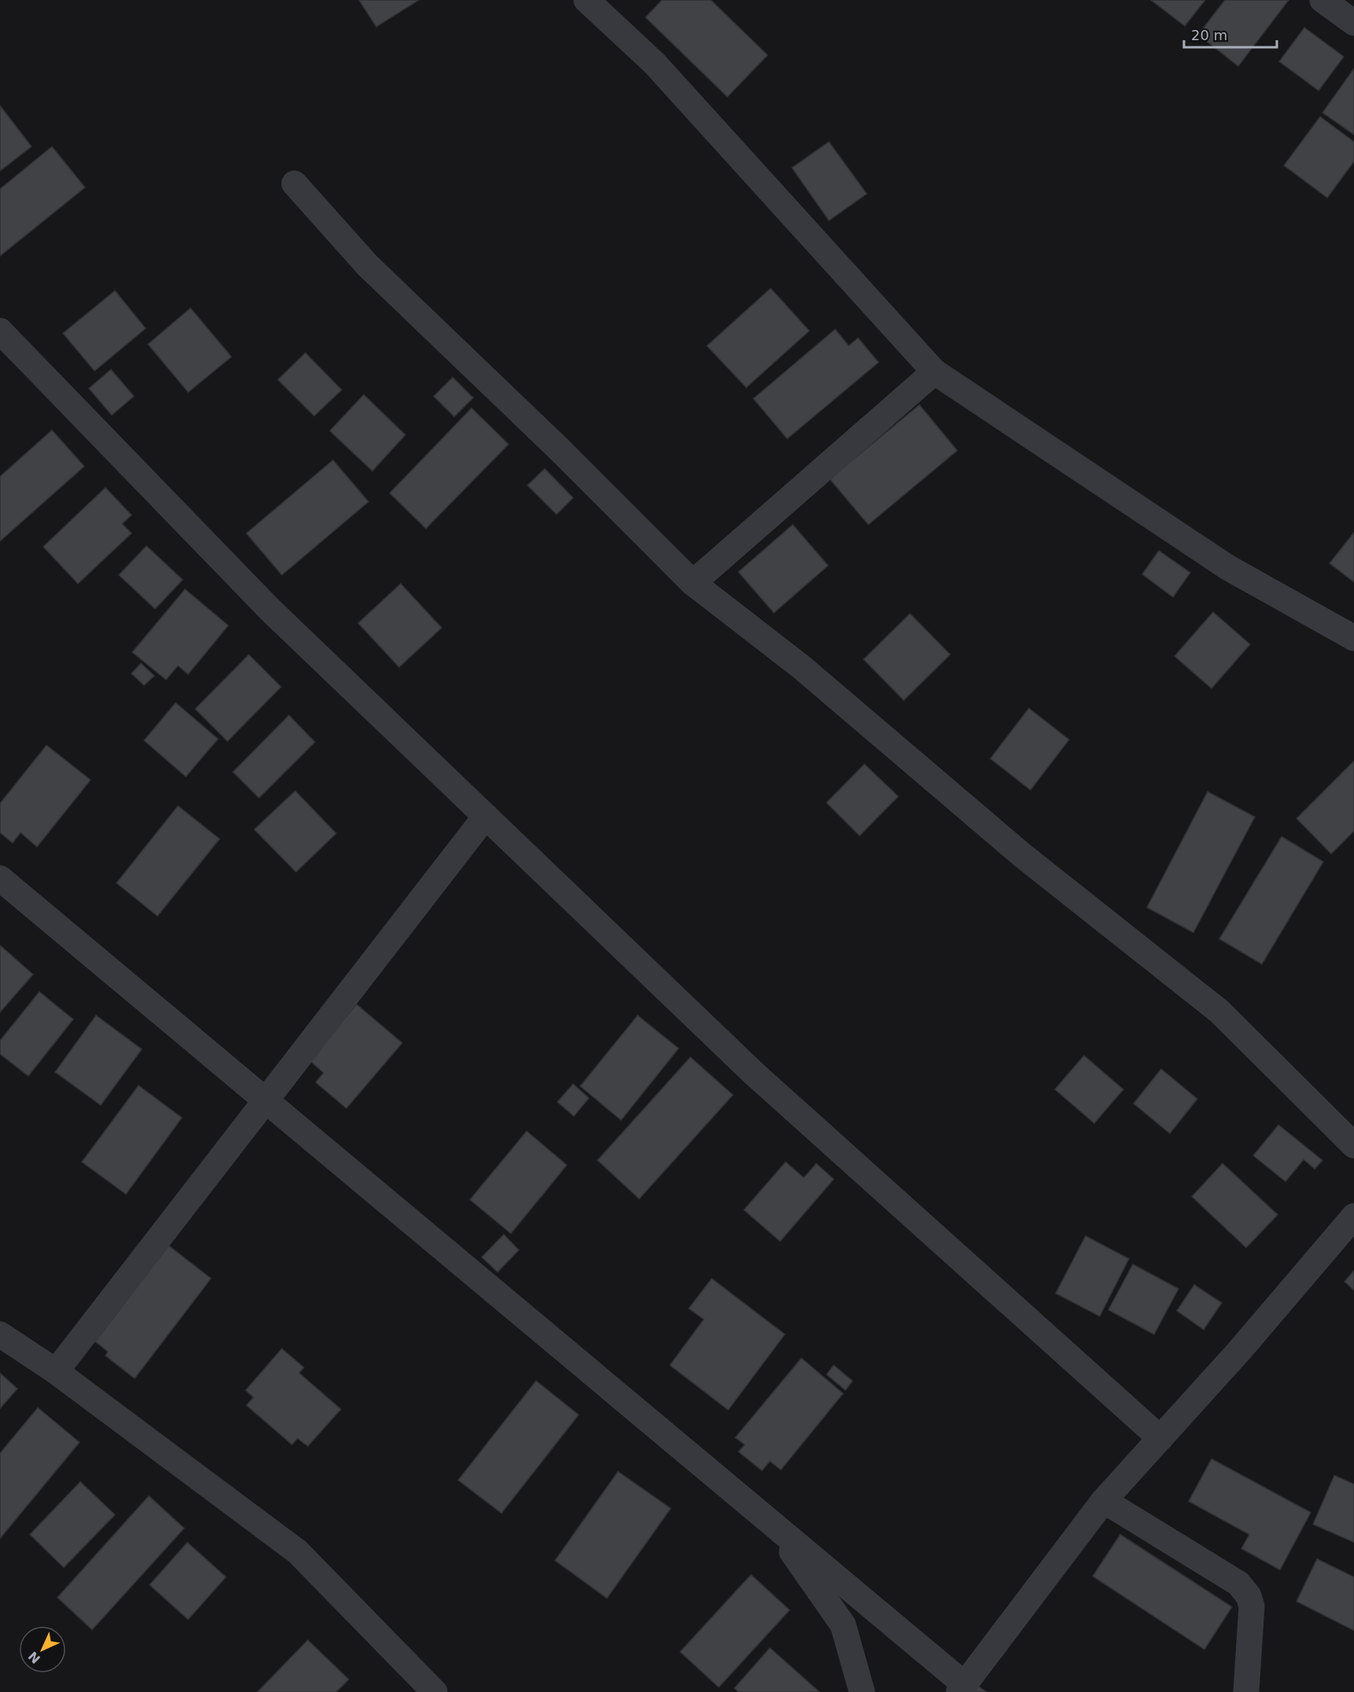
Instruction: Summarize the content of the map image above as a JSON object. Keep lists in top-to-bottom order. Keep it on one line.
{"scale_bar":"20 m","north":"bottom left"}
